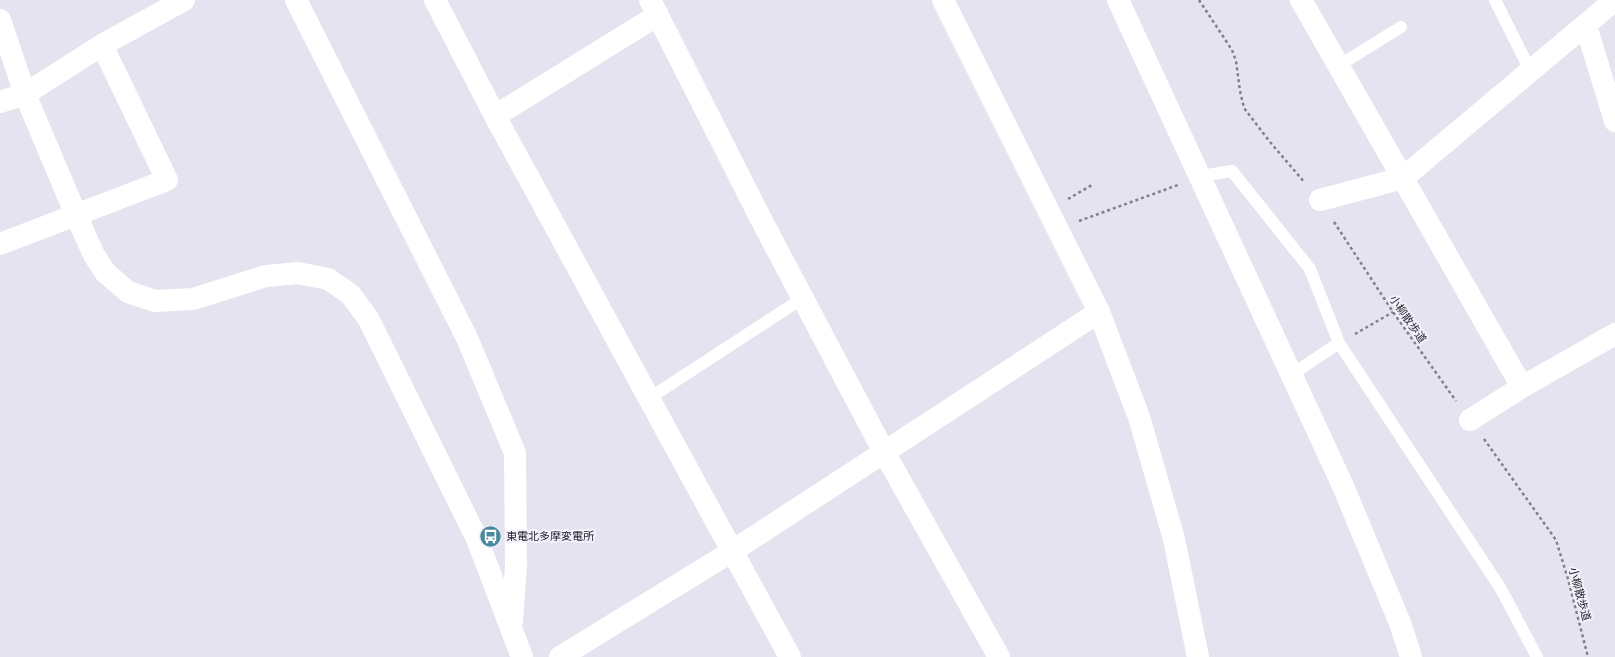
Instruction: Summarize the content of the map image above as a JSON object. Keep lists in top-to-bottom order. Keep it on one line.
{"streets":{"path":["小柳散歩道"]},"places":{"bus stop":["東電北多摩変電所"]}}
